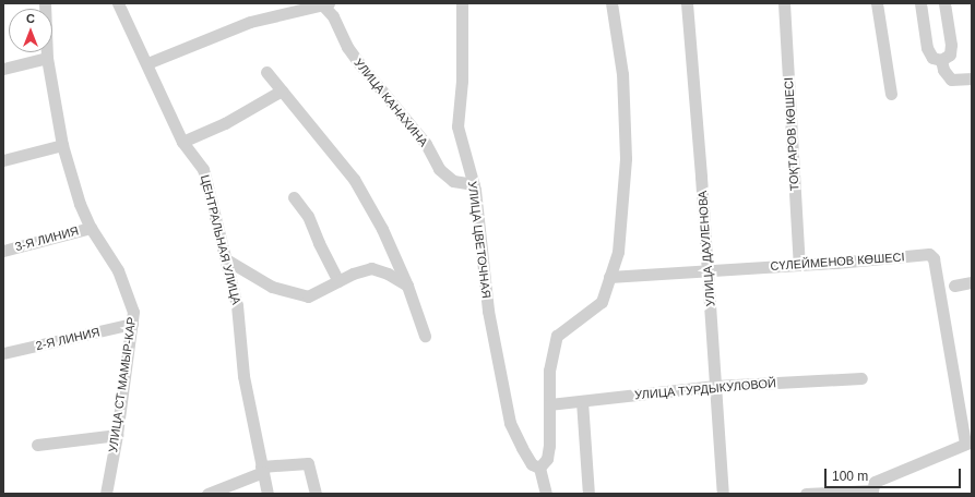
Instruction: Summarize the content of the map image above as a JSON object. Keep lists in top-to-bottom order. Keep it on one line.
{"streets":{"street":["УЛИЦА КАНАХИНА","ТОҚТАРОВ КӨШЕСІ","3-Я ЛИНИЯ","ЦЕНТРАЛЬНАЯ УЛИЦА","УЛИЦА ЦВЕТОЧНАЯ","УЛИЦА ДАУЛЕНОВА","СҮЛЕЙМЕНОВ КӨШЕСІ","2-Я ЛИНИЯ","УЛИЦА СТ МАМЫР-КАР","УЛИЦА ТУРДЫКУЛОВОЙ"]},"crossings":[["УЛИЦА КАНАХИНА","УЛИЦА ЦВЕТОЧНАЯ"],["ТОҚТАРОВ КӨШЕСІ","СҮЛЕЙМЕНОВ КӨШЕСІ"],["3-Я ЛИНИЯ","УЛИЦА СТ МАМЫР-КАР"],["УЛИЦА ДАУЛЕНОВА","СҮЛЕЙМЕНОВ КӨШЕСІ"],["УЛИЦА ДАУЛЕНОВА","УЛИЦА ТУРДЫКУЛОВОЙ"],["2-Я ЛИНИЯ","УЛИЦА СТ МАМЫР-КАР"]],"scale_bar":"100 m","north":"top"}
